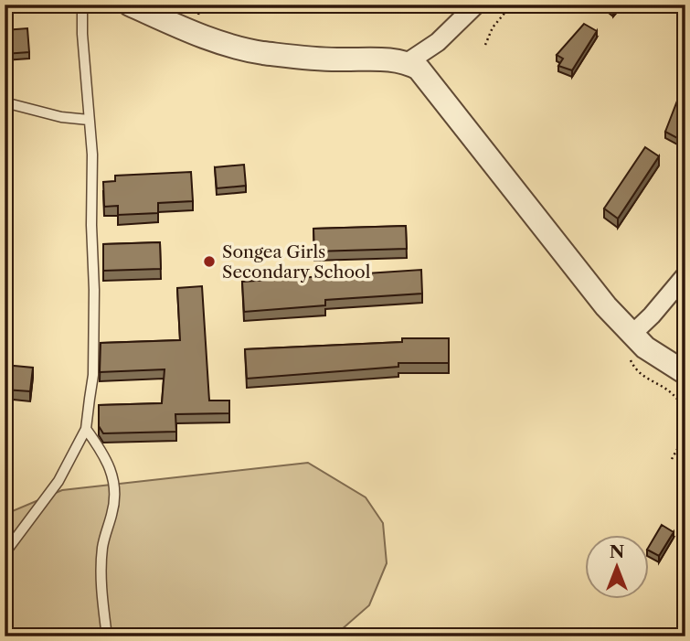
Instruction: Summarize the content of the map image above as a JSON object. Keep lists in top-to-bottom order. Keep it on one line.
{"places":["Songea Girls Secondary School"],"north":"top"}
